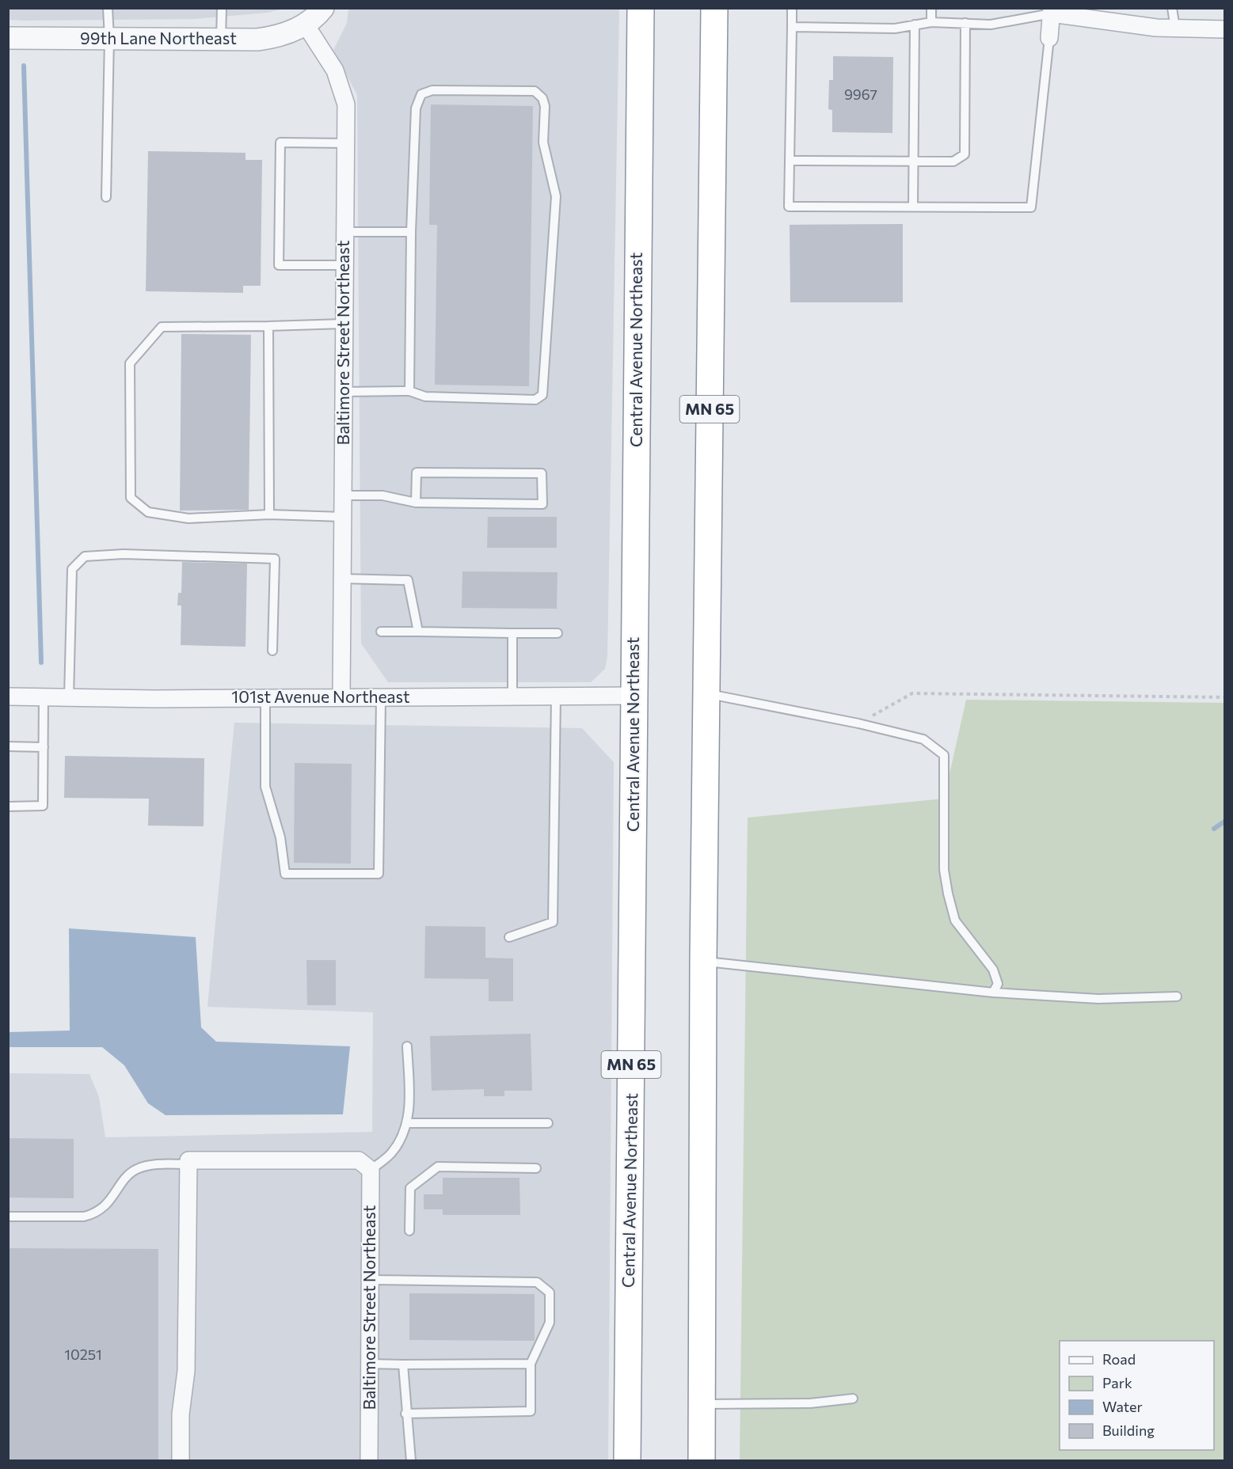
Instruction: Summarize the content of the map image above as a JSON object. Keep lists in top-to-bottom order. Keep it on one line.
{"streets":{"highway":["Central Avenue Northeast","MN 65"],"street":["99th Lane Northeast","Baltimore Street Northeast","101st Avenue Northeast"]},"crossings":[["99th Lane Northeast","Baltimore Street Northeast"],["Baltimore Street Northeast","101st Avenue Northeast"],["Central Avenue Northeast","101st Avenue Northeast"]],"house_numbers":["9967","10251"],"legend":["Road","Park","Water","Building"]}
